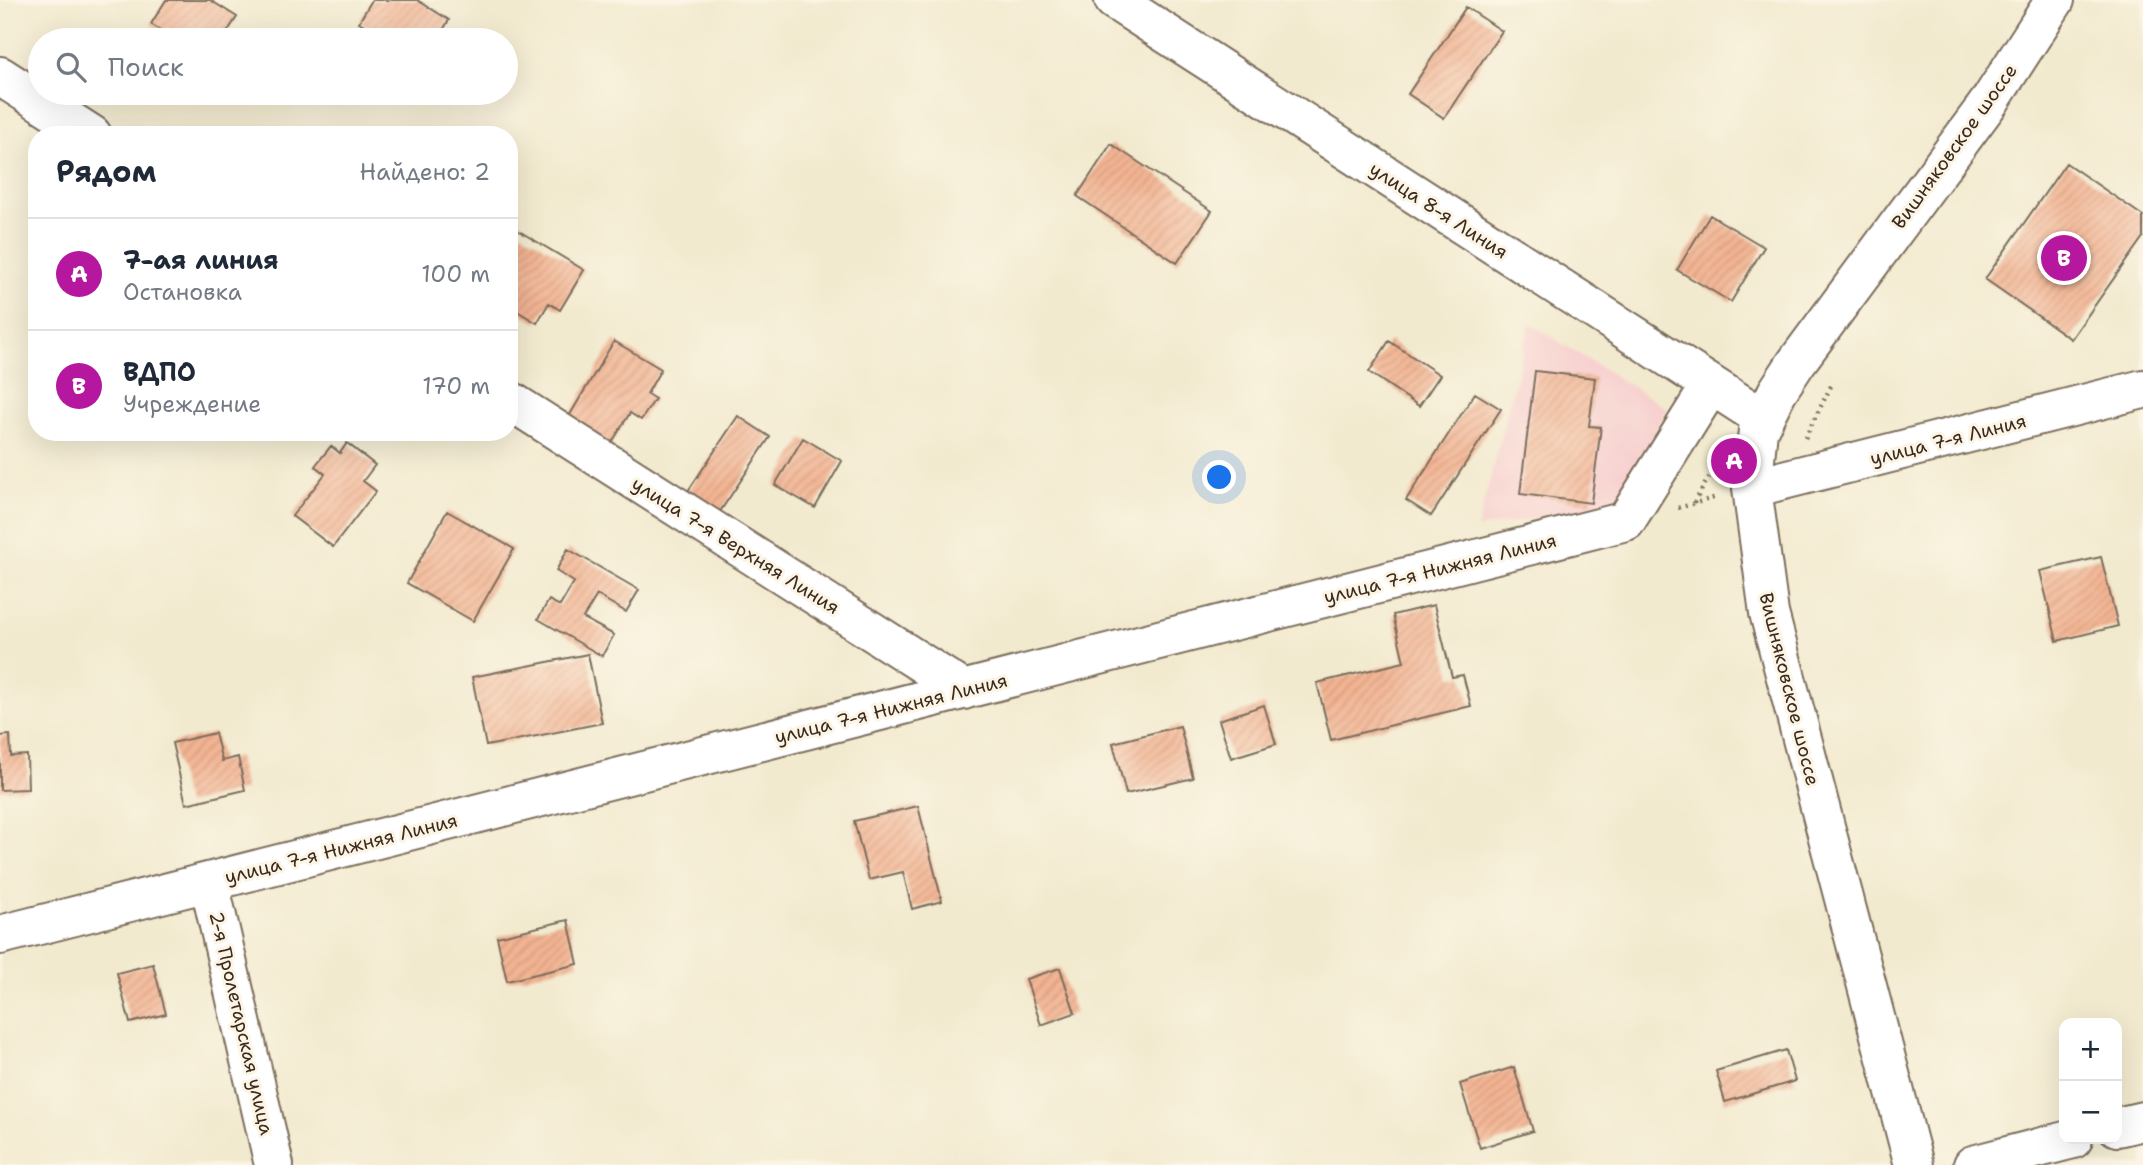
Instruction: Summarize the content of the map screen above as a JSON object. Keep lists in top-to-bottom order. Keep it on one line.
{"streets":{"street":["Вишняковское шоссе","улица 8-я Линия","улица 7-я Линия","улица 7-я Верхняя Линия","улица 7-я Нижняя Линия","2-я Пролетарская улица"]},"crossings":[["Вишняковское шоссе","улица 8-я Линия"],["Вишняковское шоссе","улица 7-я Линия"],["улица 7-я Верхняя Линия","улица 7-я Нижняя Линия"],["улица 7-я Нижняя Линия","2-я Пролетарская улица"]],"page":{"search":"Поиск","heading":["Рядом","Найдено: 2"],"list":[{"mark":"A","name":"7-ая линия","note":"Остановка","value":"100 m"},{"mark":"B","name":"ВДПО","note":"Учреждение","value":"170 m"}],"pins":["B","A"],"map_buttons":["+","−"]}}
